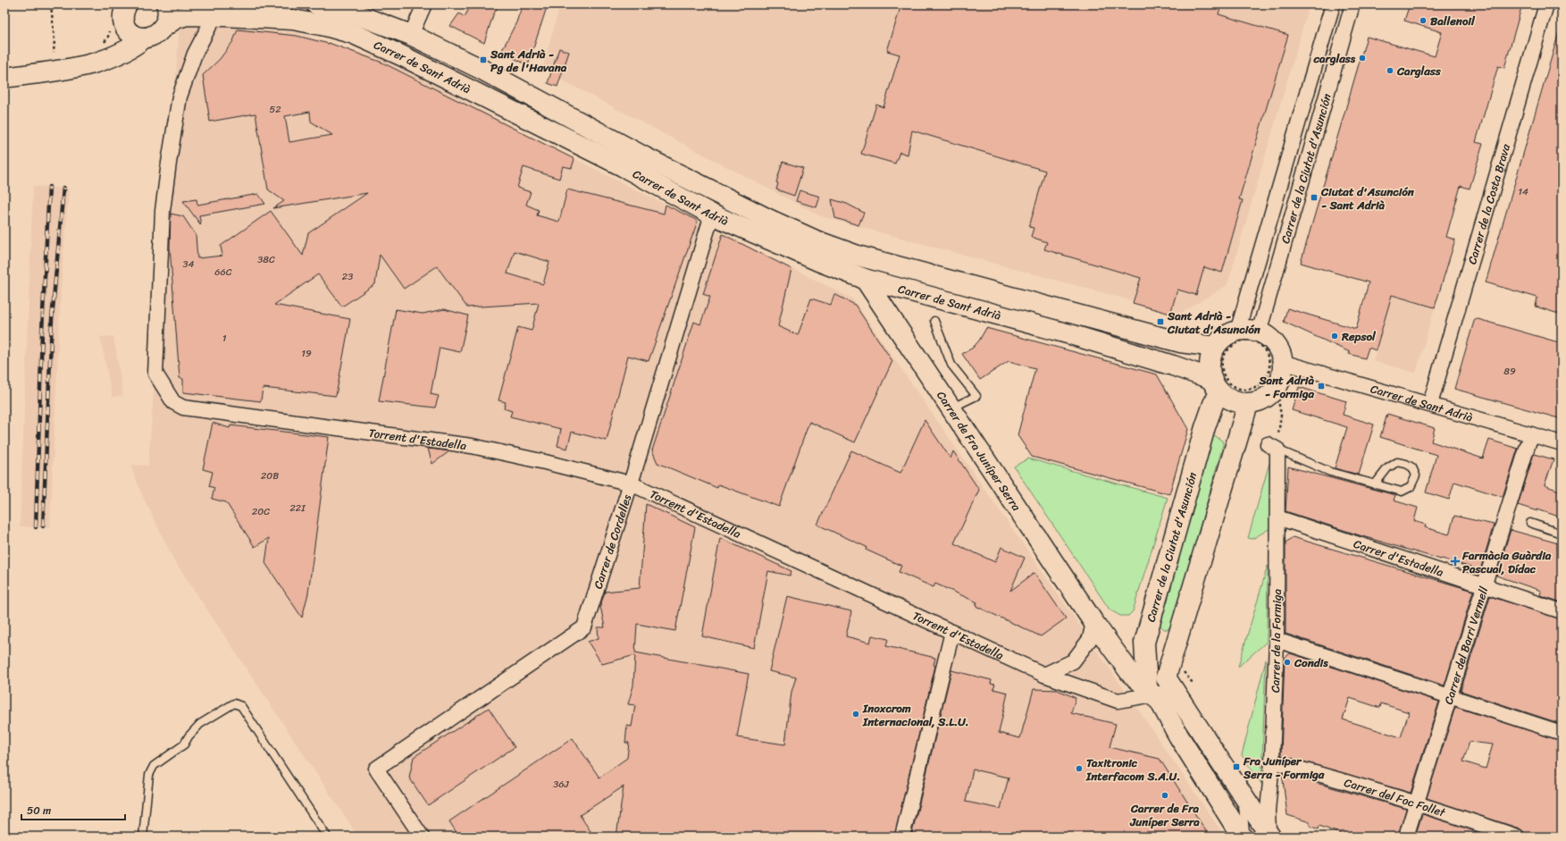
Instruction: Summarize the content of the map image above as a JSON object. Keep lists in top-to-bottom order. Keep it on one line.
{"streets":{"street":["Carrer de Sant Adrià","Carrer de la Ciutat d'Asunción","Carrer de la Costa Brava","Torrent d'Estadella","Carrer de Fra Juníper Serra","Carrer de Cordelles","Carrer d'Estadella","Carrer de la Formiga","Carrer del Barri Vermell","Carrer del Foc Follet"]},"crossings":[["Carrer de Sant Adrià","Carrer de la Ciutat d'Asunción"],["Carrer de Sant Adrià","Carrer de la Costa Brava"],["Carrer de Sant Adrià","Torrent d'Estadella"],["Carrer de Sant Adrià","Carrer de Fra Juníper Serra"],["Carrer de Sant Adrià","Carrer de Cordelles"],["Carrer de Sant Adrià","Carrer del Barri Vermell"],["Carrer de la Ciutat d'Asunción","Torrent d'Estadella"],["Carrer de la Ciutat d'Asunción","Carrer de Fra Juníper Serra"],["Torrent d'Estadella","Carrer de Fra Juníper Serra"],["Torrent d'Estadella","Carrer de Cordelles"],["Carrer d'Estadella","Carrer de la Formiga"],["Carrer d'Estadella","Carrer del Barri Vermell"],["Carrer de la Formiga","Carrer del Foc Follet"],["Carrer del Barri Vermell","Carrer del Foc Follet"]],"places":{"other":["Ballenoil","carglass","Carglass","Repsol","Condis","Inoxcrom Internacional, S.L.U.","Taxitronic Interfacom S.A.U.","Carrer de Fra Juníper Serra"],"transit":["Sant Adrià - Pg de l'Havana","Ciutat d'Asunción - Sant Adrià","Sant Adrià - Ciutat d'Asunción","Sant Adrià - Formiga","Fra Juníper Serra - Formiga"],"health":["Farmàcia Guàrdia Pascual, Dídac"]},"house_numbers":["52","14","38C","34","66C","23","1","19","89","20B","22I","20C","36J"],"scale_bar":"50 m"}
